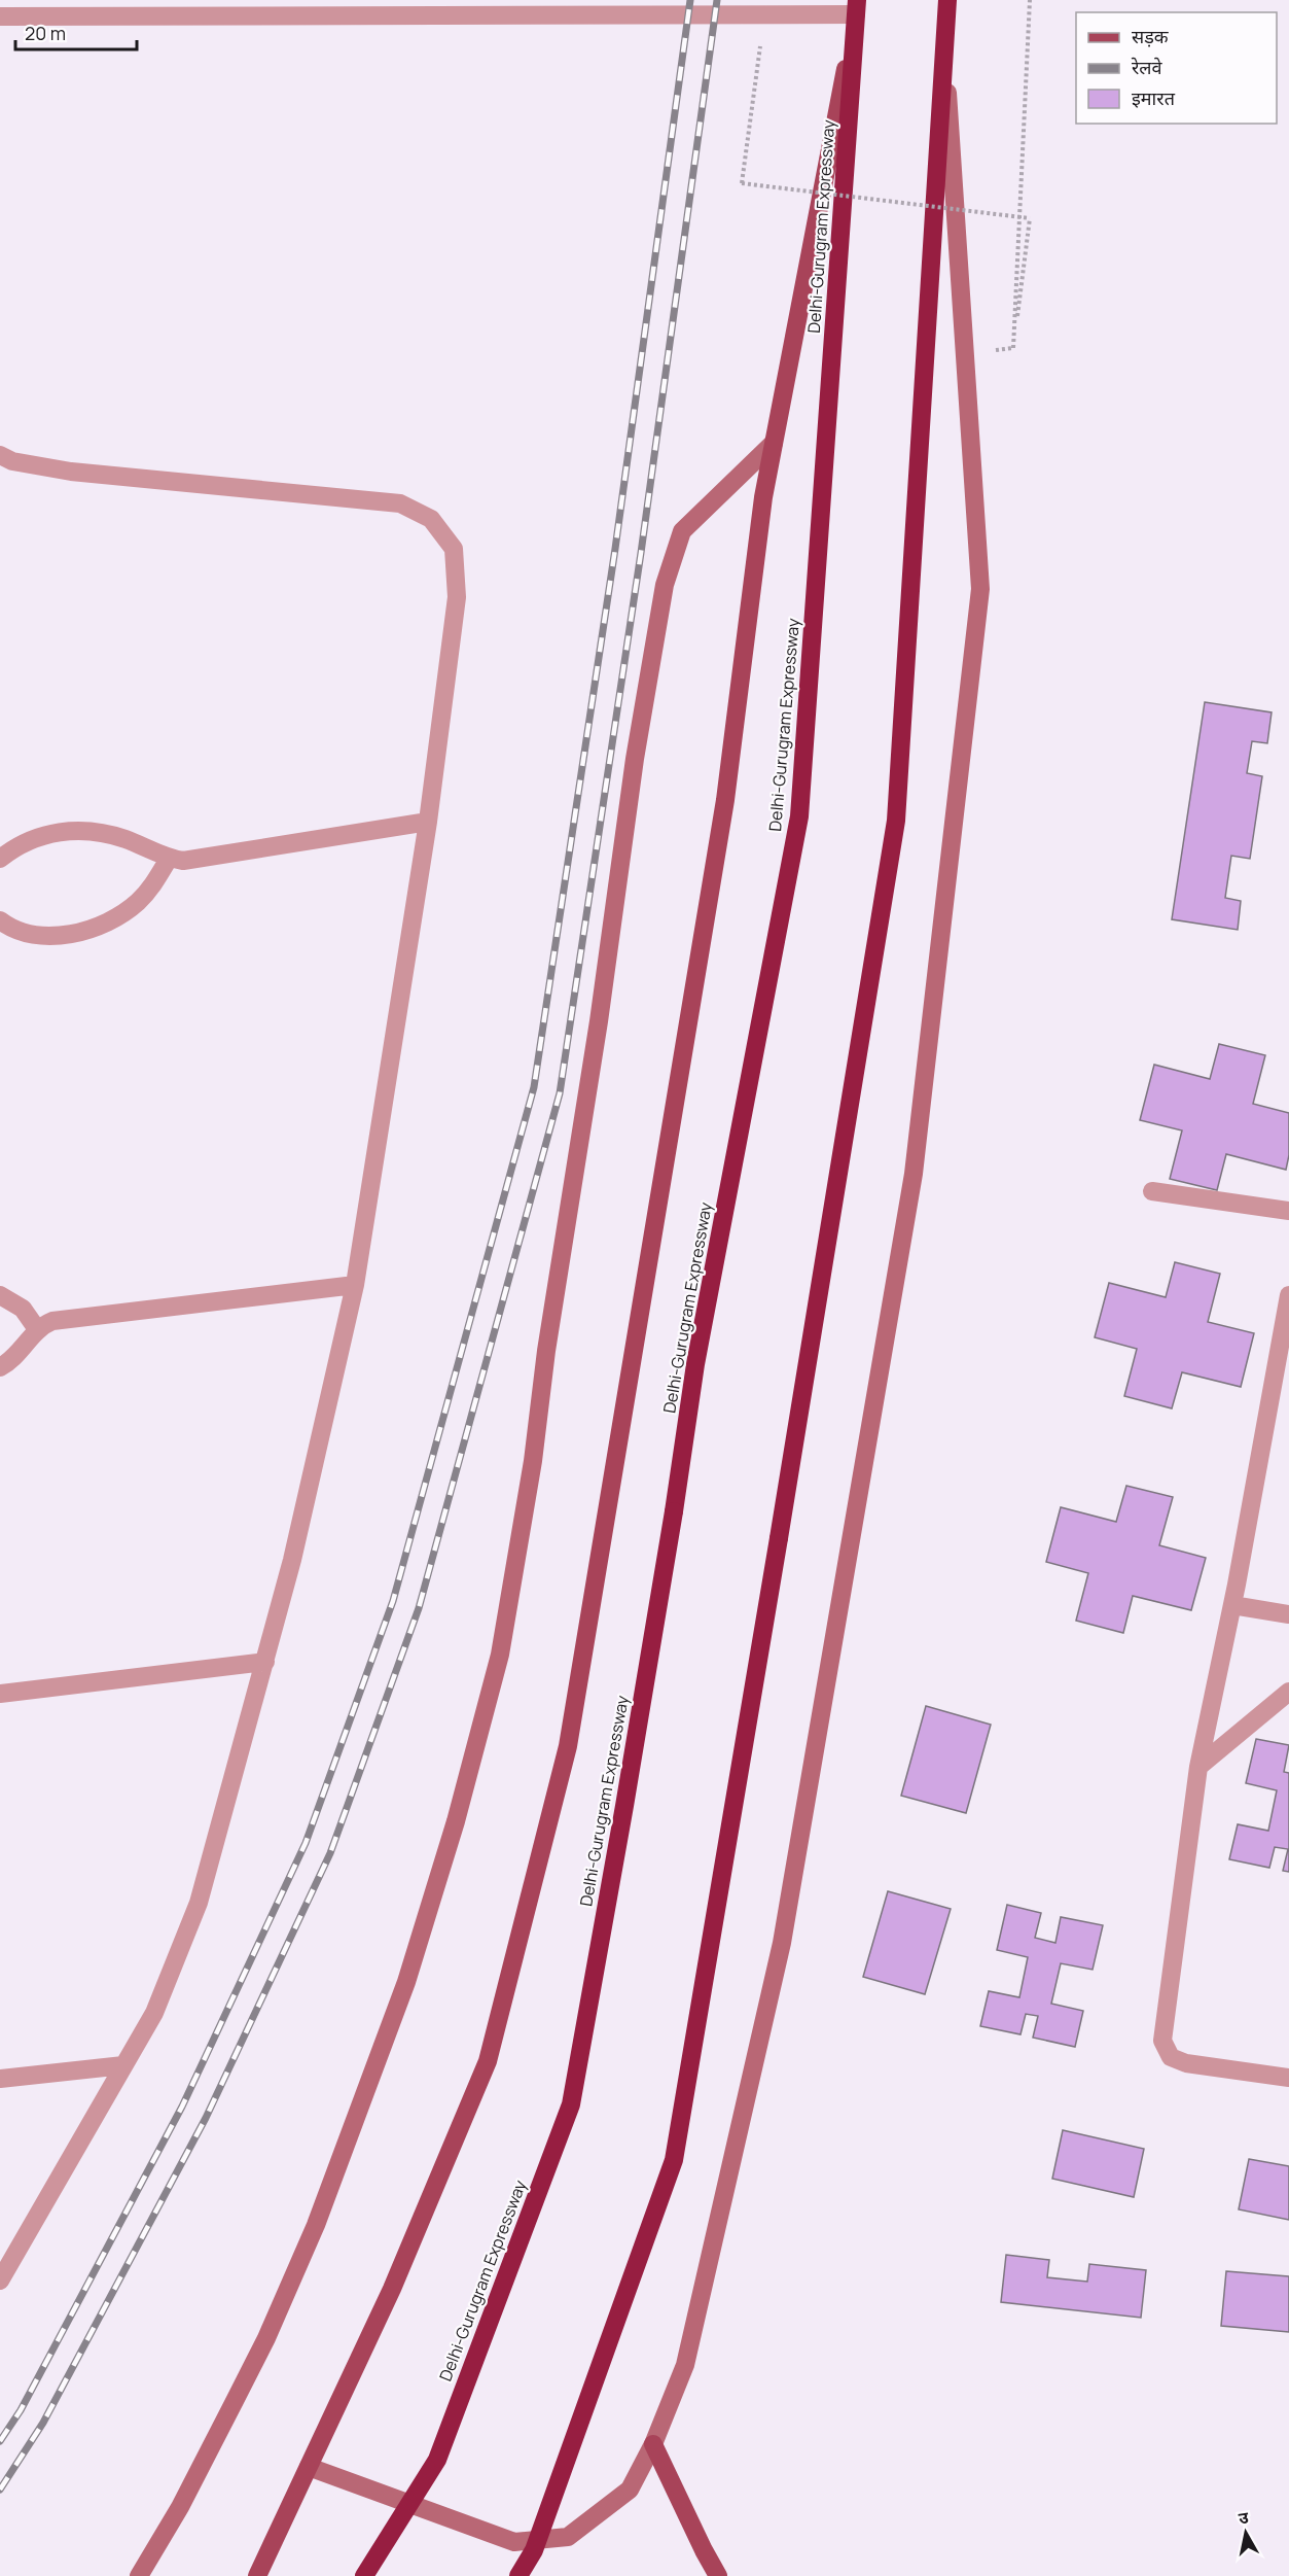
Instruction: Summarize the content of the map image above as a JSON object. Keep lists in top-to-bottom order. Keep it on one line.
{"streets":{"highway":["Delhi-Gurugram Expressway"]},"legend":["सड़क","रेलवे","इमारत"],"scale_bar":"20 m","north":"top"}
